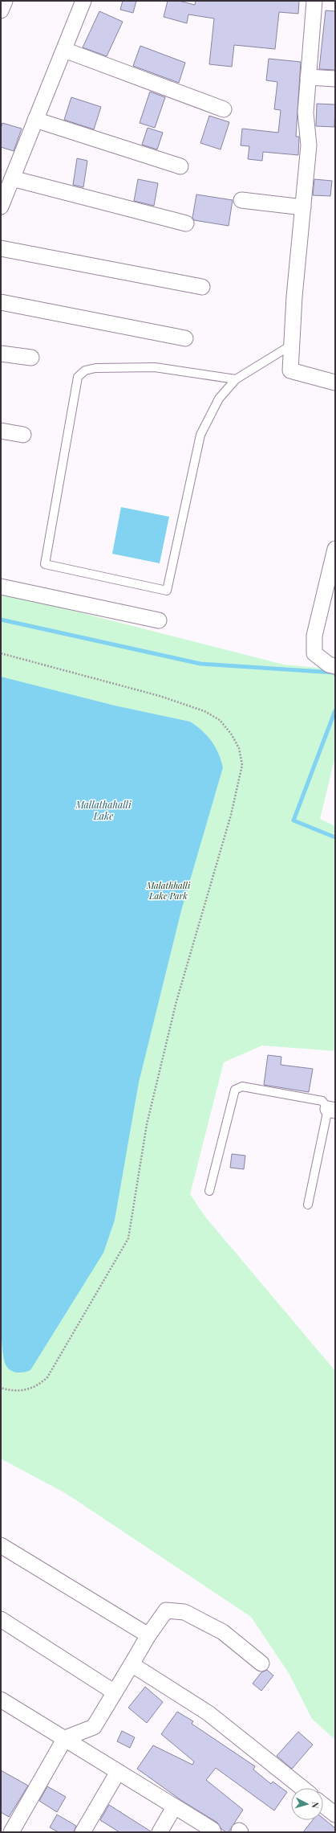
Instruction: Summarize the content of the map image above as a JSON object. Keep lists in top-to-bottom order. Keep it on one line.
{"water":["Mallathahalli Lake"],"parks":["Malathhalli Lake Park"],"north":"right"}
